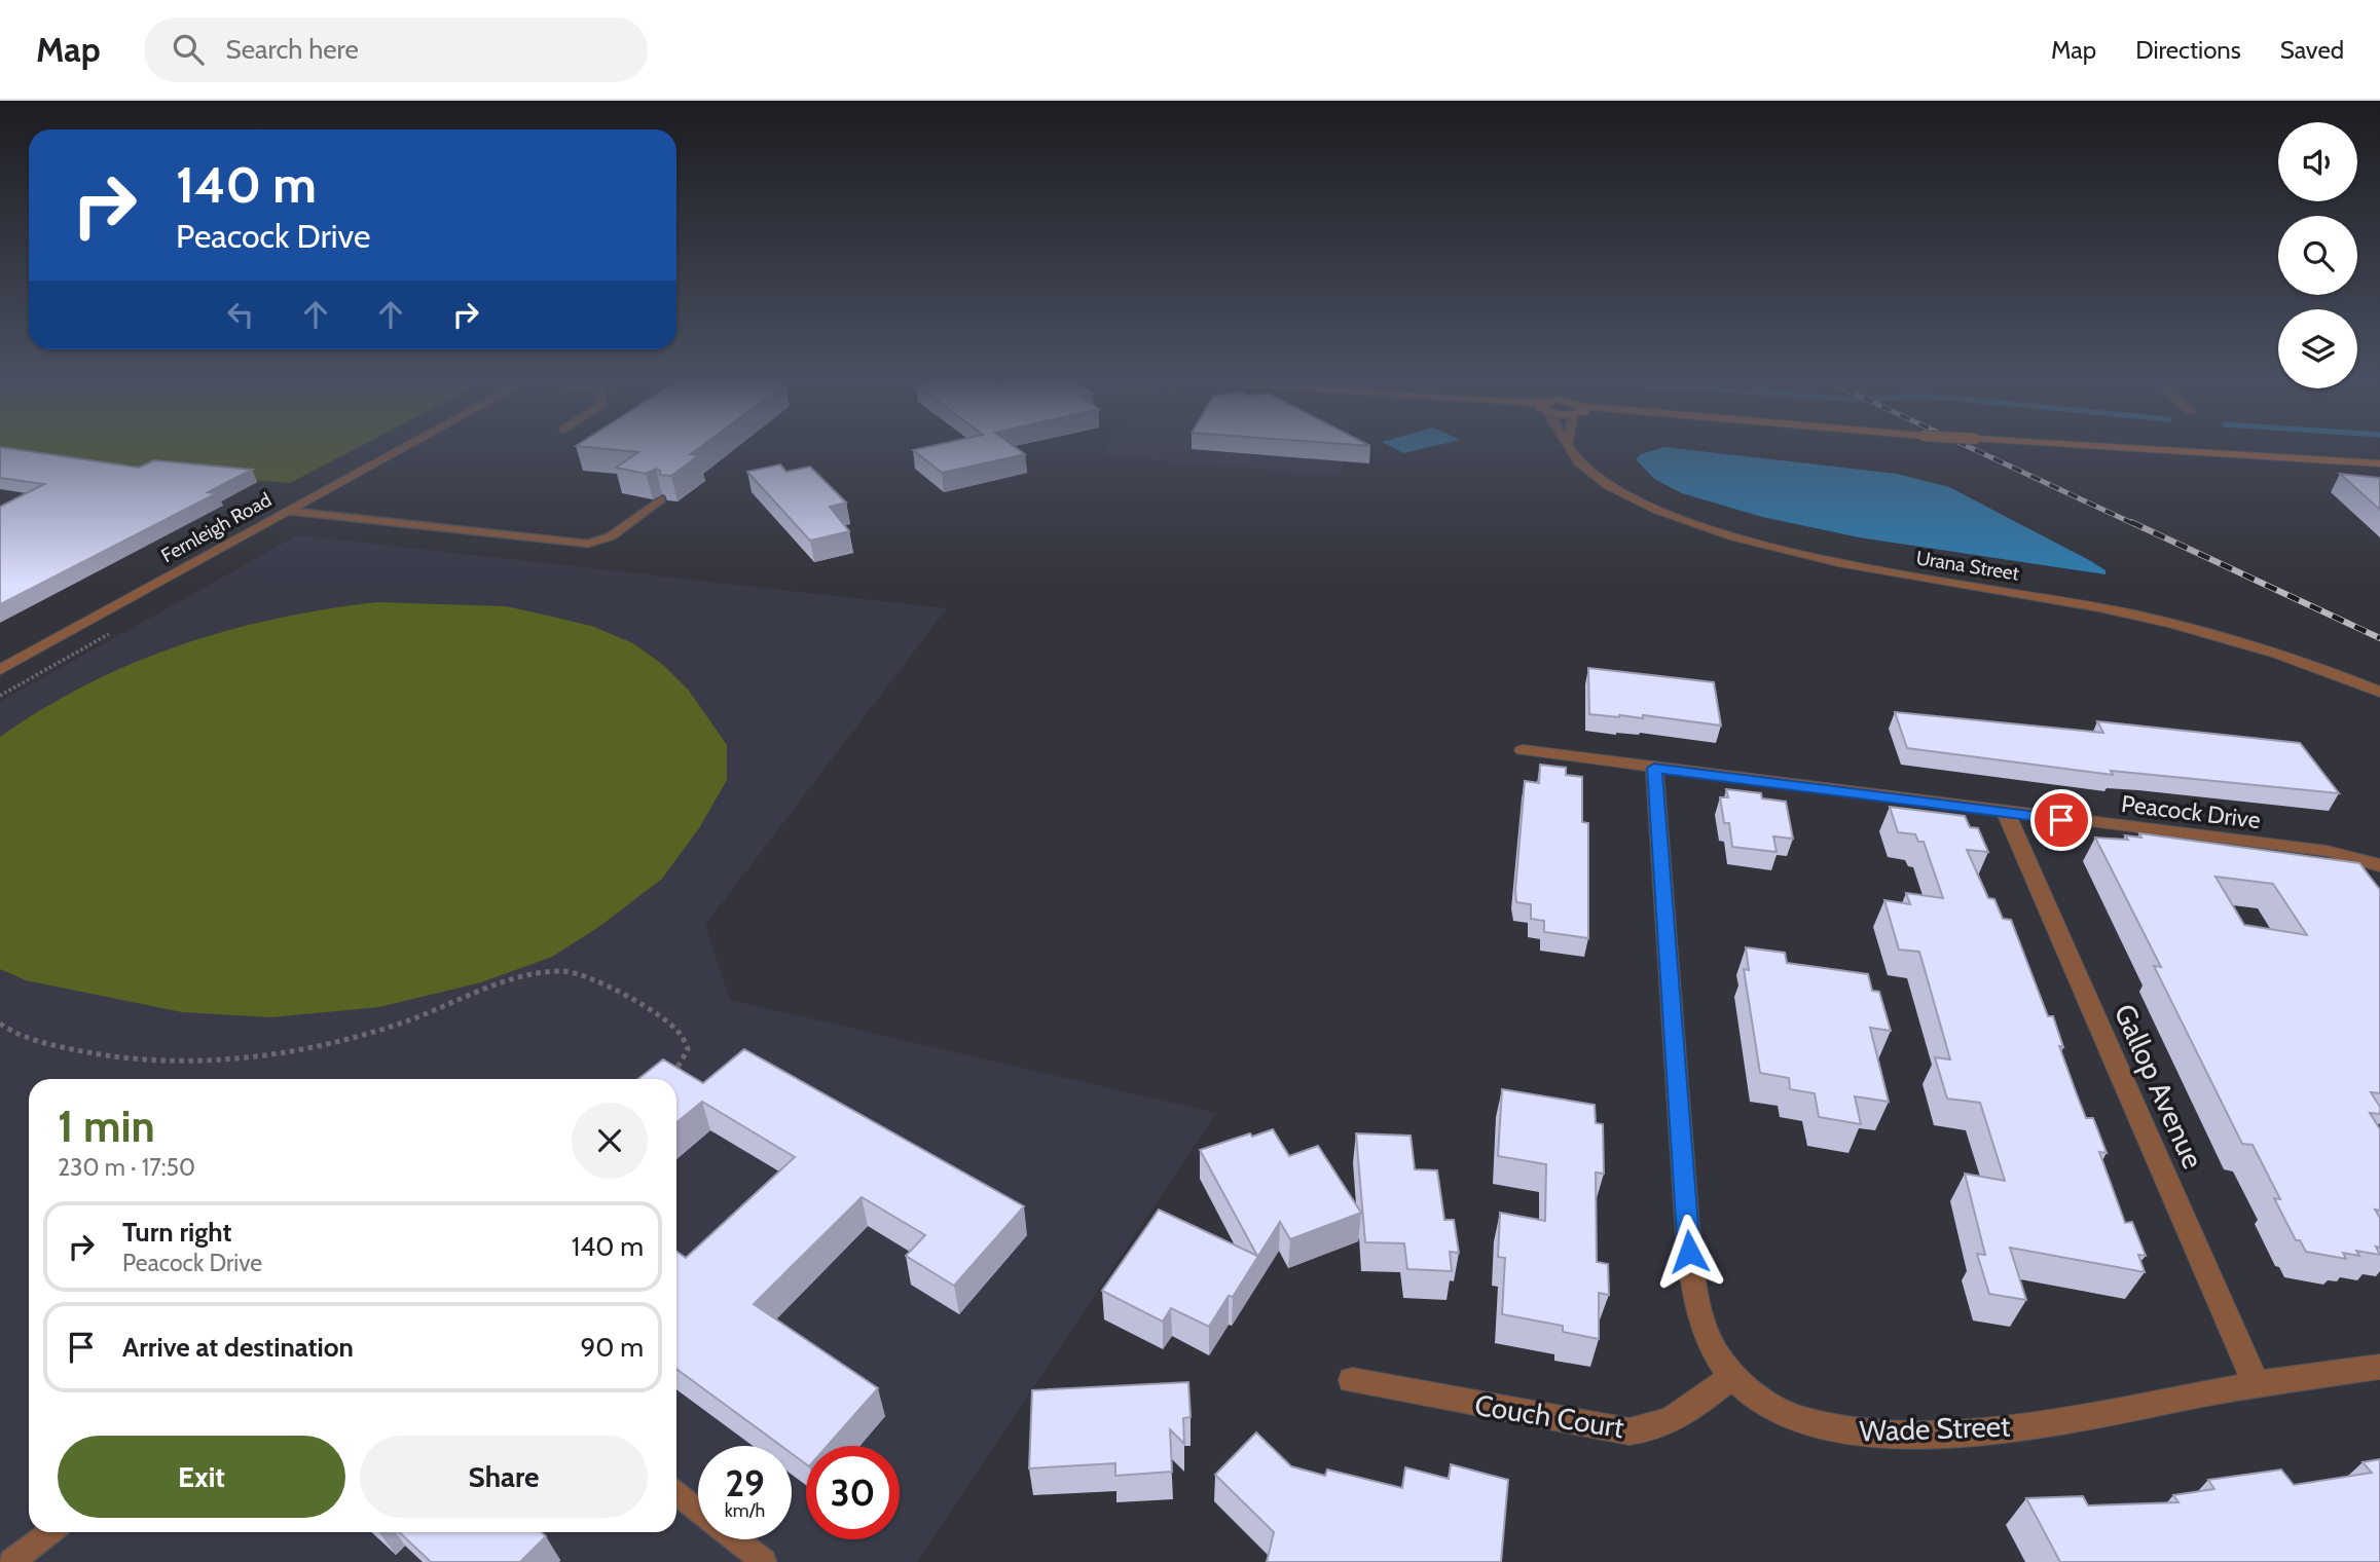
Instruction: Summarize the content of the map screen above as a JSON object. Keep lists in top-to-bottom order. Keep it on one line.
{"streets":{"street":["Fernleigh Road","Urana Street","Peacock Drive","Gallop Avenue","Couch Court","Wade Street"]},"crossings":[["Peacock Drive","Gallop Avenue"],["Peacock Drive","Wade Street"],["Gallop Avenue","Wade Street"],["Couch Court","Wade Street"]],"page":{"header":"Map","search":"Search here","nav":["Map","Directions","Saved"],"turn":["140 m","Peacock Drive"],"heading":["1 min","230 m · 17:50"],"list":[{"name":"Turn right","note":"Peacock Drive","value":"140 m"},{"name":"Arrive at destination","value":"90 m"}],"buttons":["Exit","Share"],"speed":"29 km/h","limit":"30"}}
